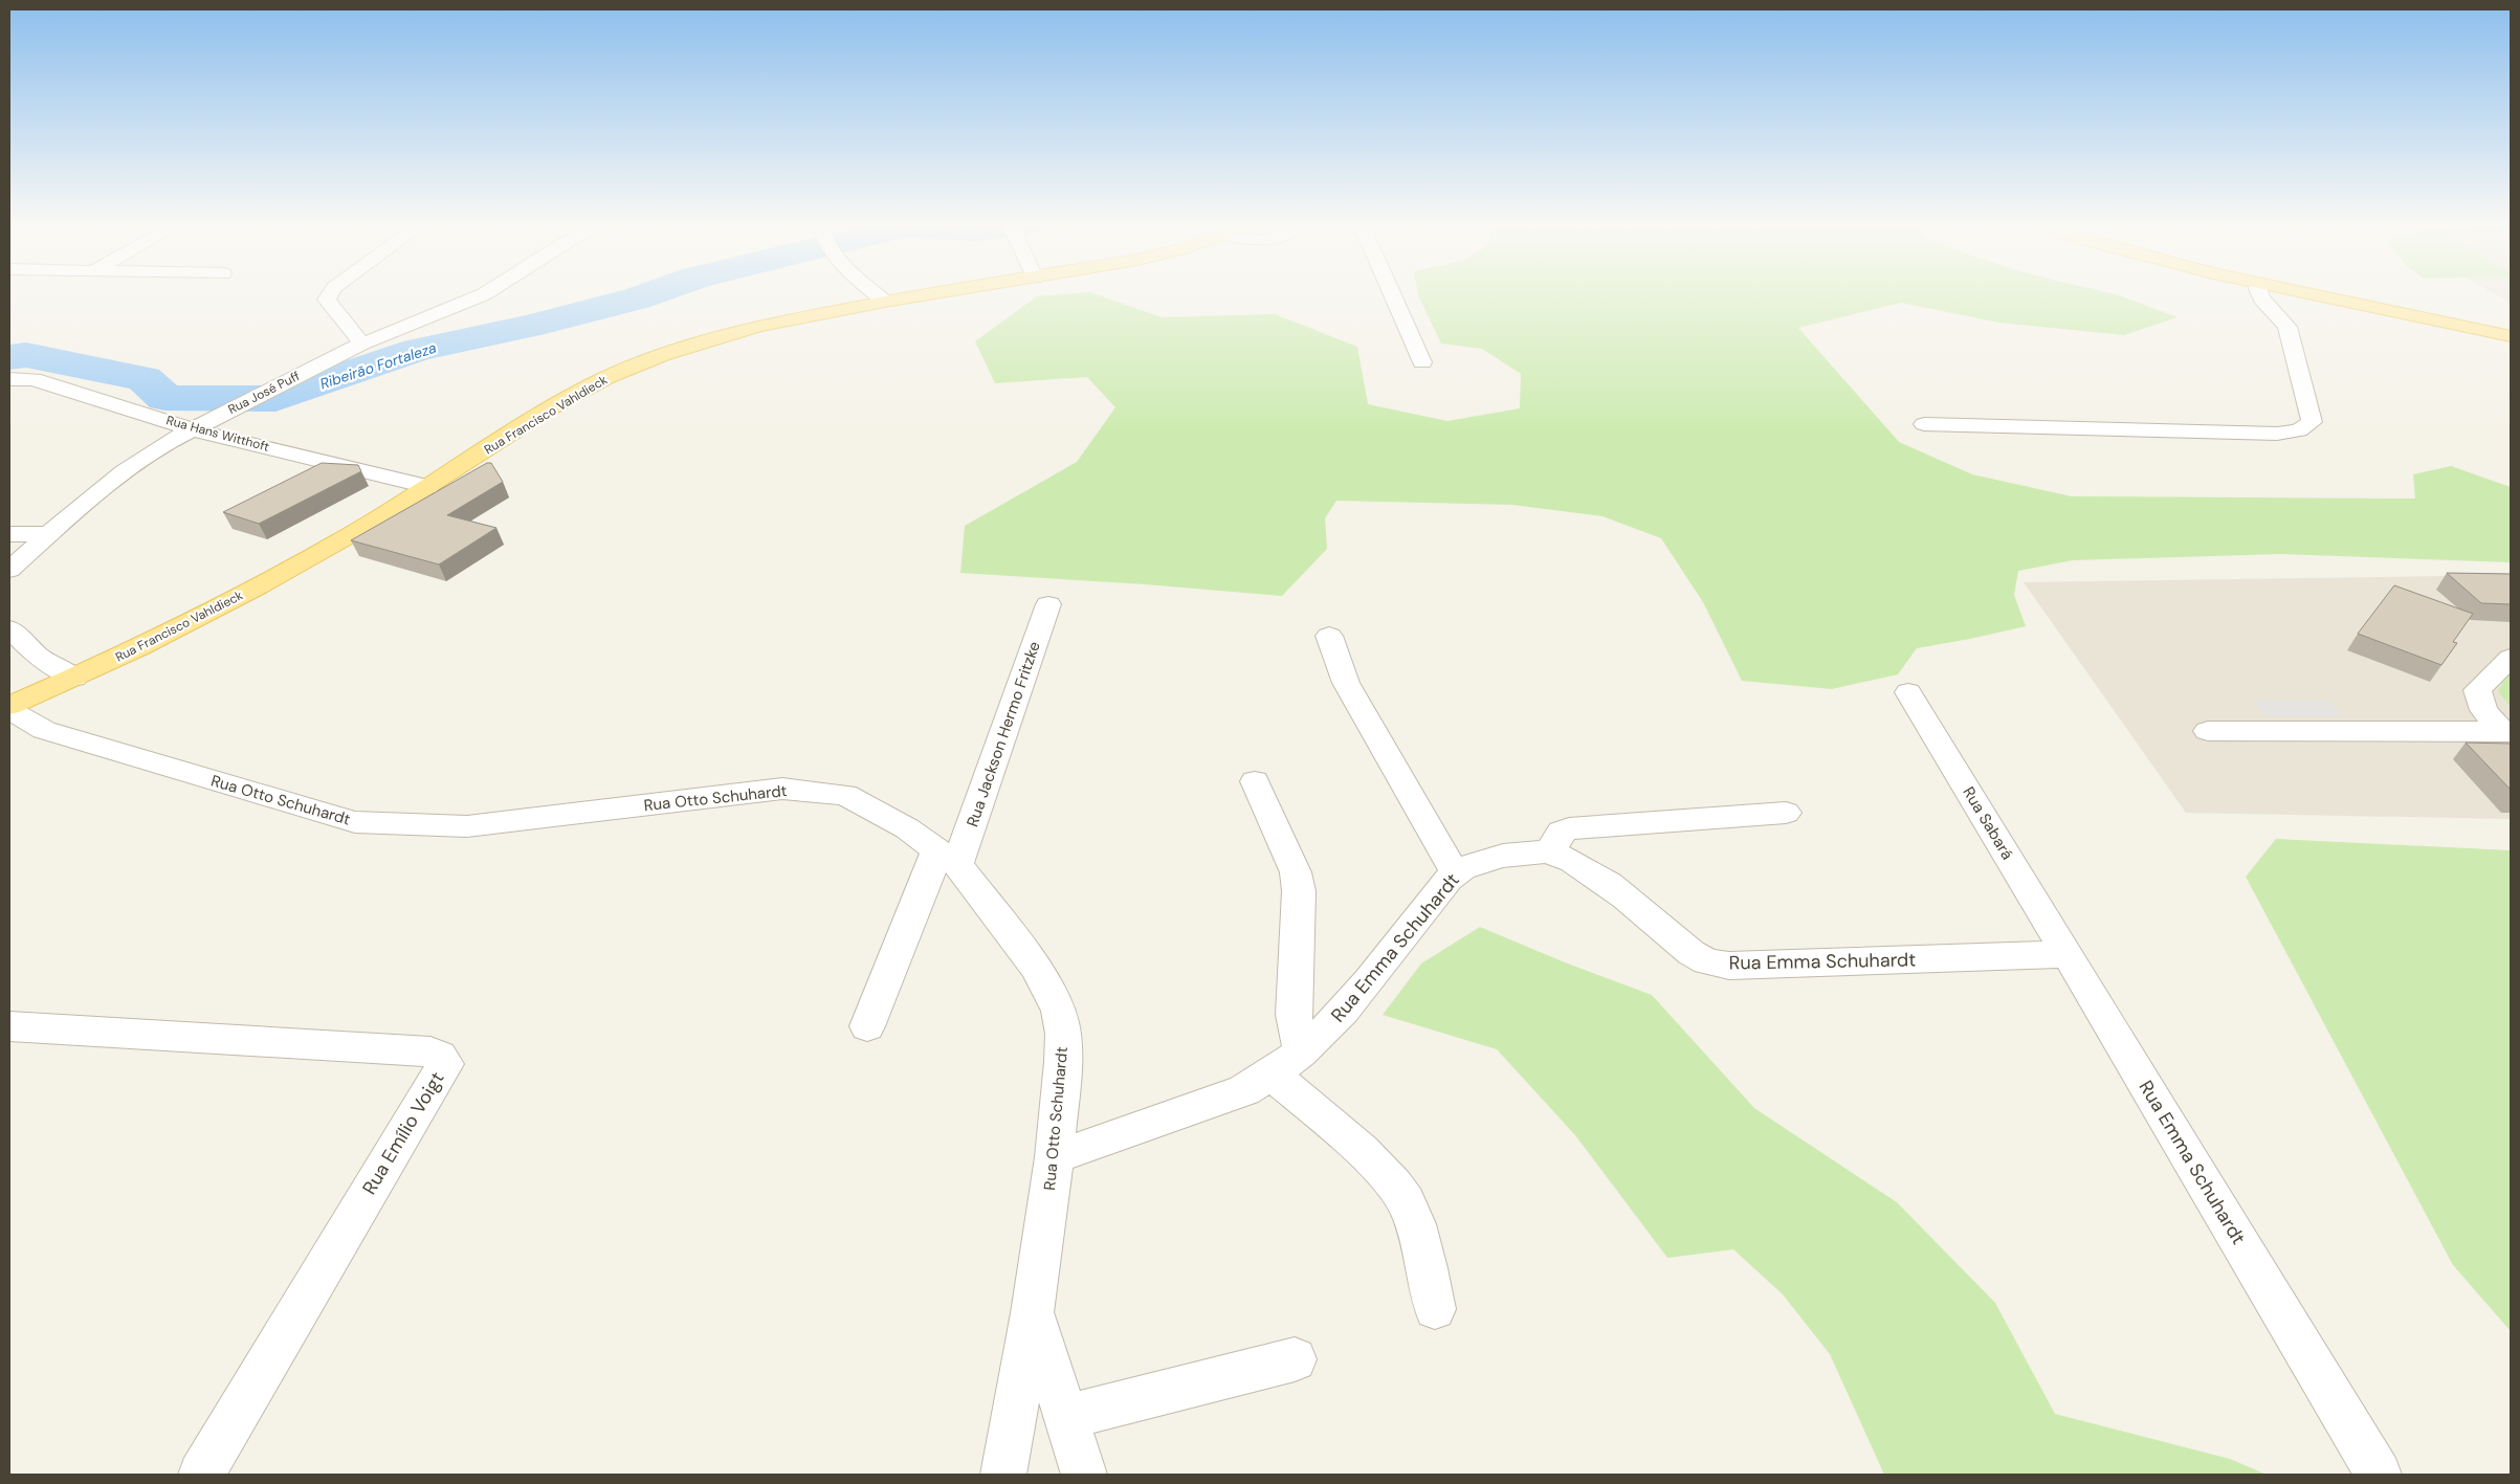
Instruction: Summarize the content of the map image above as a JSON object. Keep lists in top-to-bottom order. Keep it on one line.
{"streets":{"main road":["Rua Francisco Vahldieck"],"street":["Rua José Puff","Rua Hans Witthoft","Rua Jackson Hermo Fritzke","Rua Otto Schuhardt","Rua Sabará","Rua Emma Schuhardt","Rua Emílio Voigt"]},"crossings":[["Rua José Puff","Rua Hans Witthoft"],["Rua Francisco Vahldieck","Rua Hans Witthoft"],["Rua Jackson Hermo Fritzke","Rua Otto Schuhardt"],["Rua Otto Schuhardt","Rua Emma Schuhardt"],["Rua Sabará","Rua Emma Schuhardt"]],"water":["Ribeirão Fortaleza"]}
